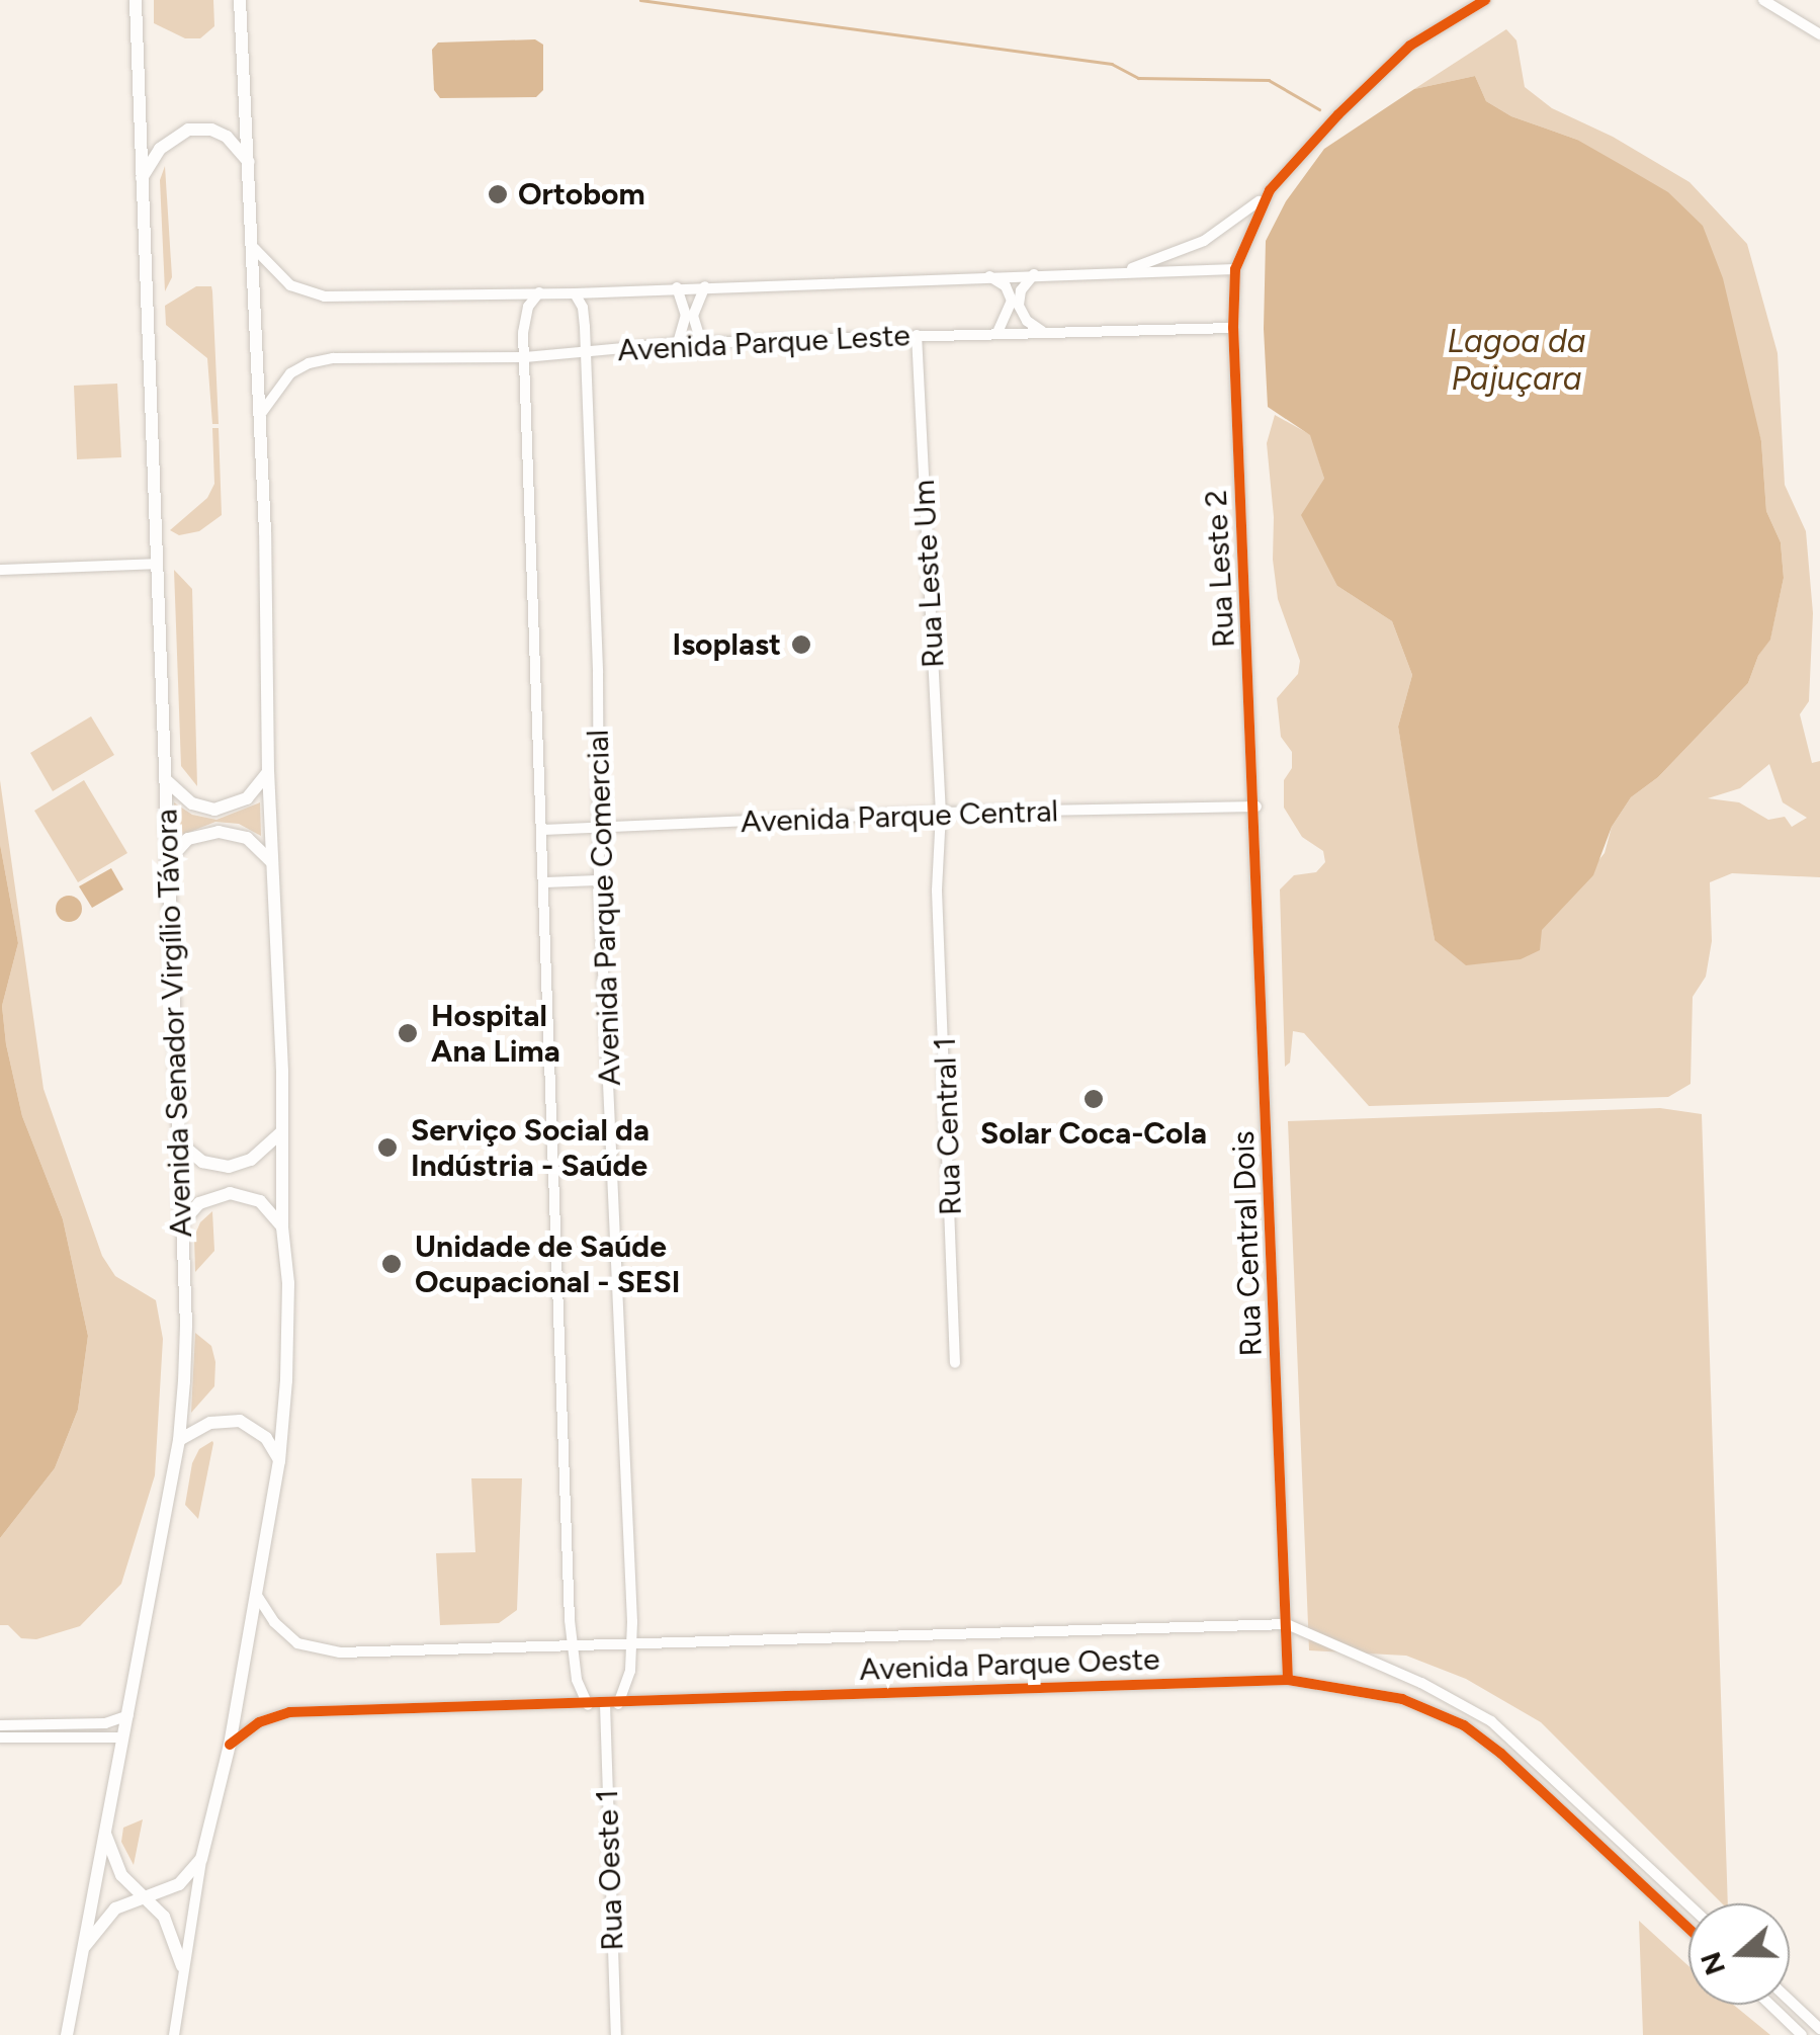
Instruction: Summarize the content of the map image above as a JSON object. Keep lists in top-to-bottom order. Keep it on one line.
{"streets":{"main road":["Avenida Senador Virgílio Távora"],"street":["Avenida Parque Leste","Rua Leste 2","Rua Leste Um","Avenida Parque Central","Avenida Parque Comercial","Rua Central 1","Rua Central Dois","Avenida Parque Oeste","Rua Oeste 1"]},"crossings":[["Avenida Parque Leste","Rua Leste 2"],["Avenida Parque Leste","Rua Leste Um"],["Avenida Parque Leste","Avenida Parque Comercial"],["Rua Leste 2","Avenida Parque Central"],["Rua Leste 2","Rua Central Dois"],["Rua Leste Um","Avenida Parque Central"],["Rua Leste Um","Rua Central 1"],["Avenida Parque Central","Avenida Parque Comercial"],["Avenida Parque Central","Rua Central Dois"],["Avenida Parque Comercial","Avenida Parque Oeste"],["Rua Central Dois","Avenida Parque Oeste"],["Avenida Parque Oeste","Rua Oeste 1"]],"water":["Lagoa da Pajuçara"],"places":["Ortobom","Isoplast","Hospital Ana Lima","Solar Coca-Cola","Serviço Social da Indústria - Saúde","Unidade de Saúde Ocupacional - SESI"],"north":"left"}
